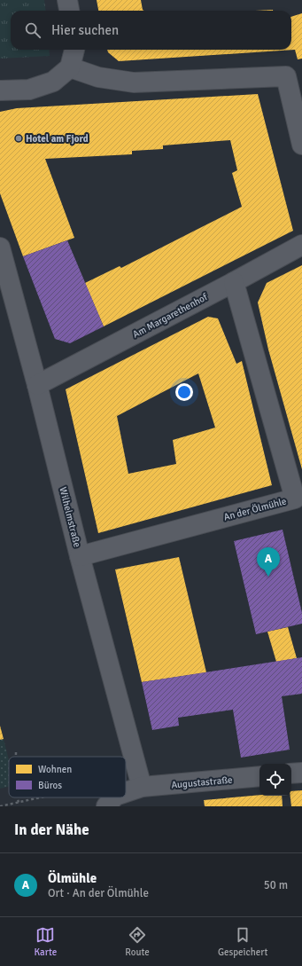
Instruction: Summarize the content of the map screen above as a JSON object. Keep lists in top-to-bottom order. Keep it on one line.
{"streets":{"street":["Am Margarethenhof","An der Ölmühle","Wilhelmstraße","Augustastraße"]},"crossings":[["Am Margarethenhof","An der Ölmühle"],["Am Margarethenhof","Wilhelmstraße"],["An der Ölmühle","Wilhelmstraße"],["Wilhelmstraße","Augustastraße"]],"places":["Hotel am Fjord"],"legend":["Wohnen","Büros"],"page":{"search":"Hier suchen","pins":"A","heading":"In der Nähe","list":[{"mark":"A","name":"Ölmühle","note":"Ort · An der Ölmühle","value":"50 m"}],"nav":["Karte","Route","Gespeichert"]}}
